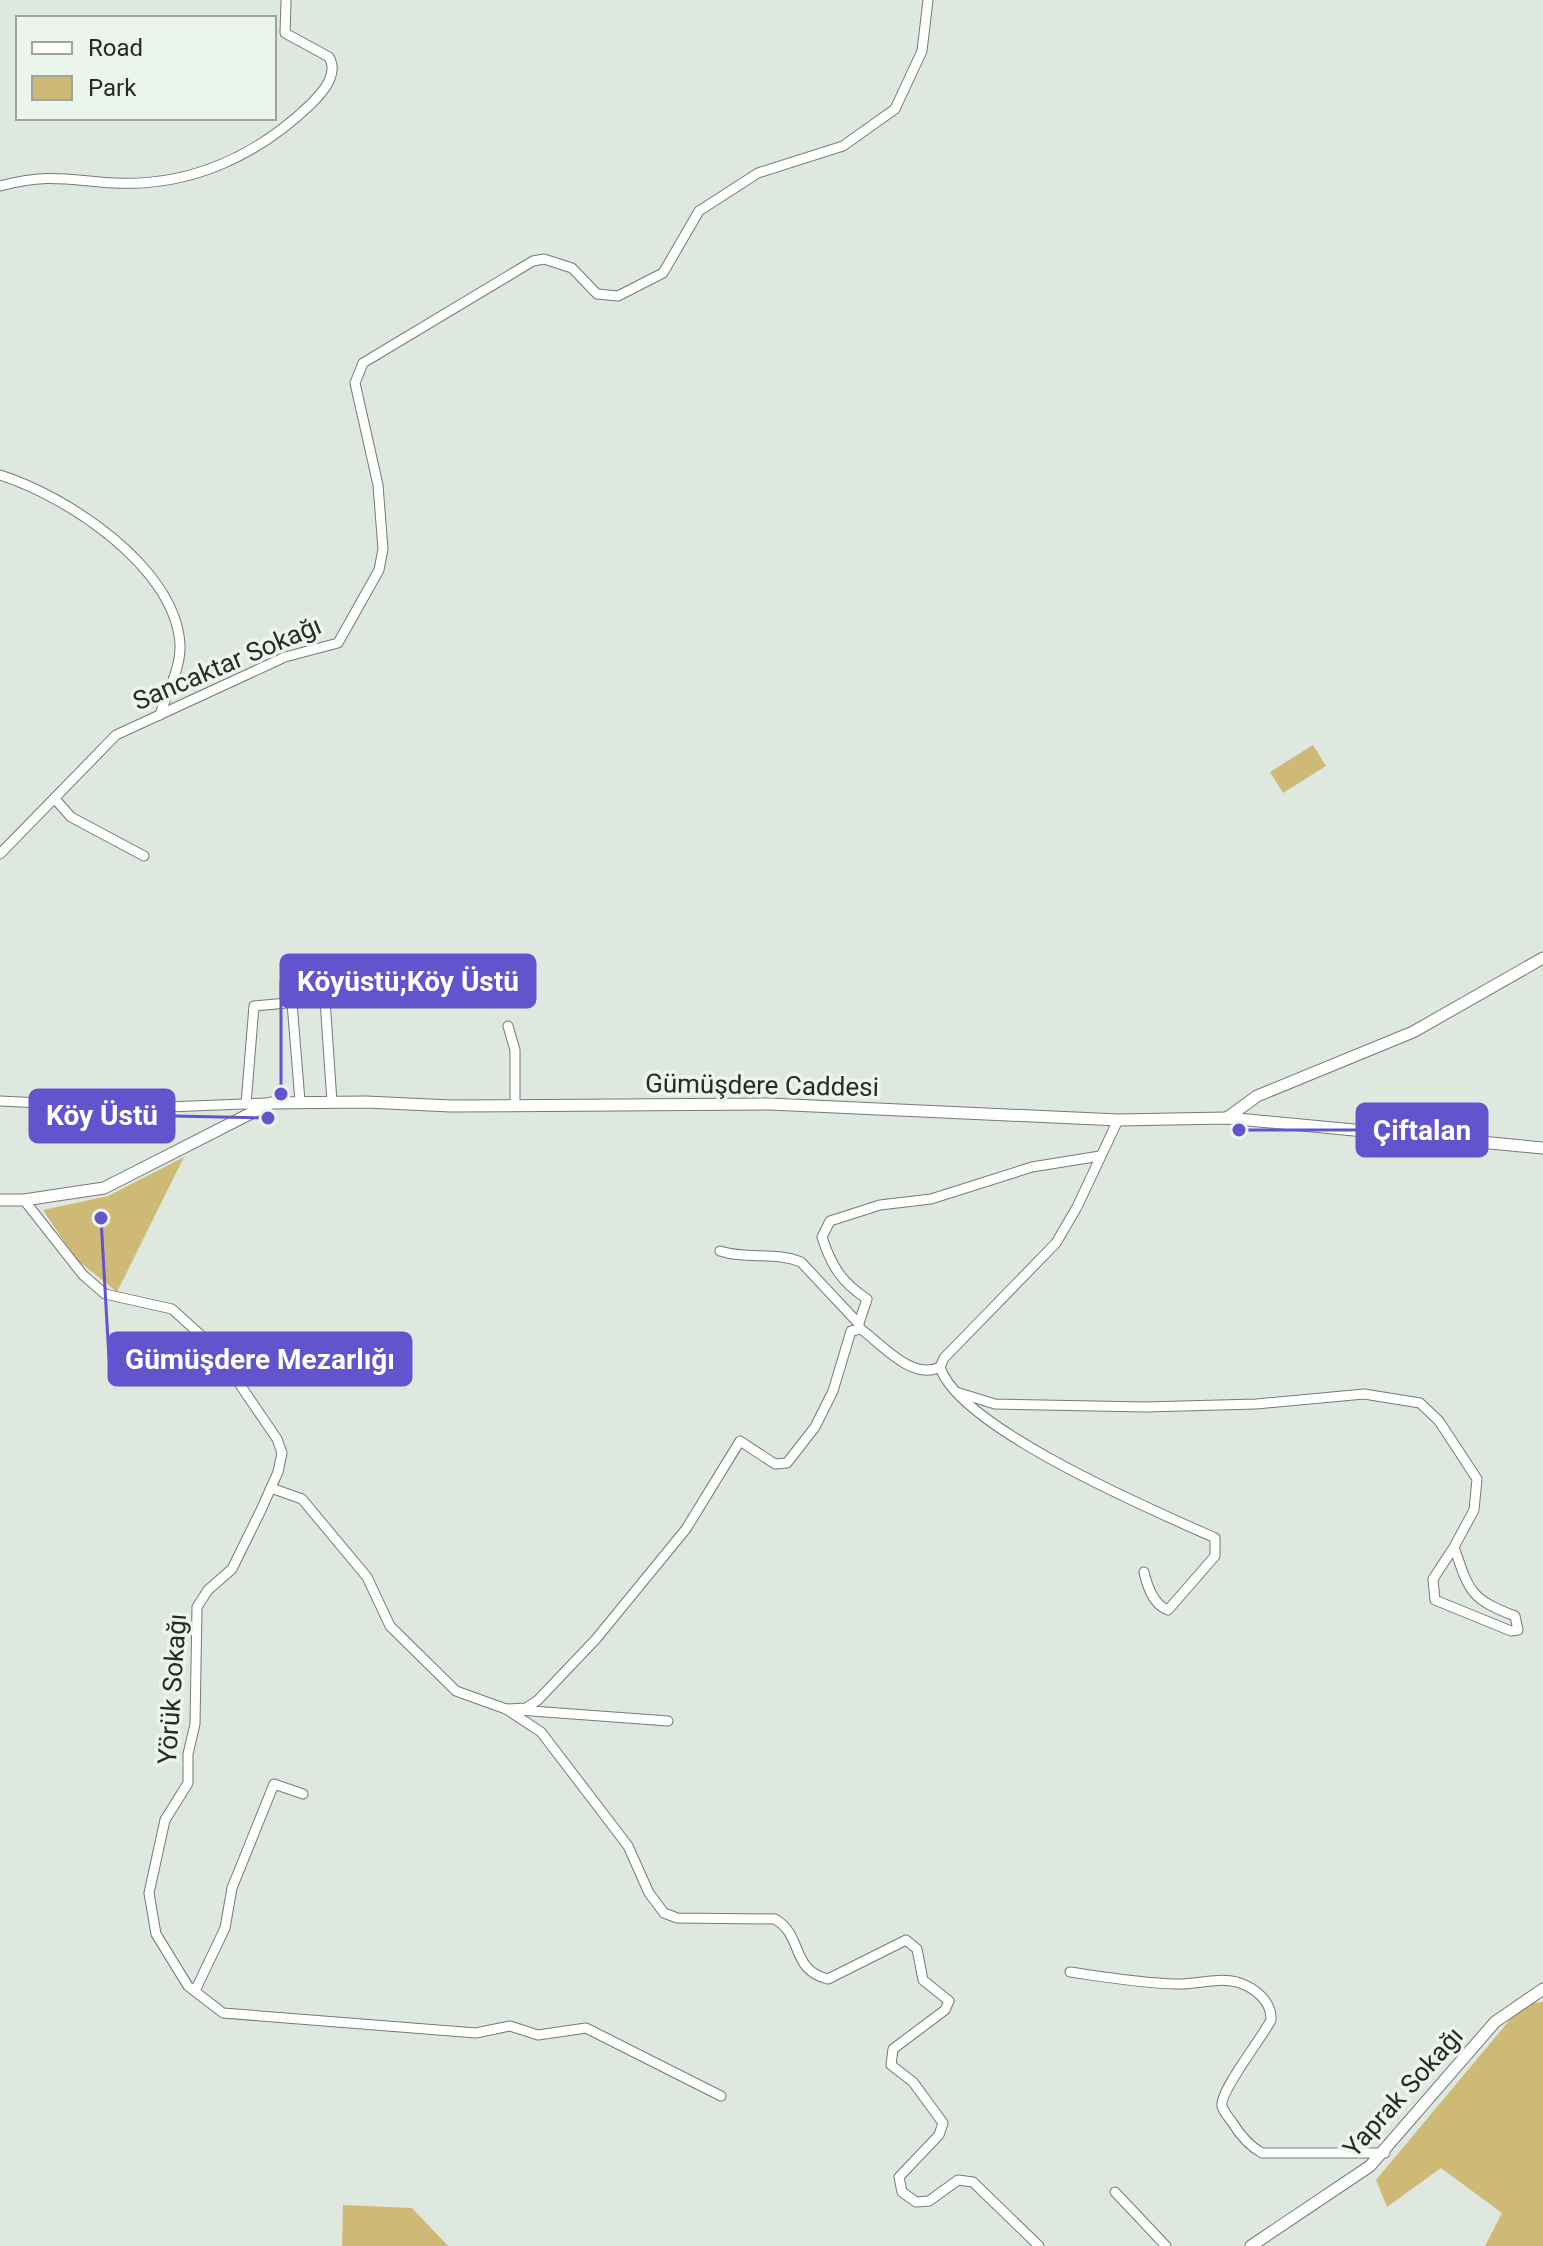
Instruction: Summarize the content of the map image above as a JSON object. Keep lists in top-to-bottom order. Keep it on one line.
{"streets":{"street":["Sancaktar Sokağı","Gümüşdere Caddesi","Yörük Sokağı","Yaprak Sokağı"]},"crossings":[["Gümüşdere Caddesi","Yörük Sokağı"]],"places":["Köyüstü;Köy Üstü","Köy Üstü","Çiftalan","Gümüşdere Mezarlığı"],"legend":["Road","Park"]}
